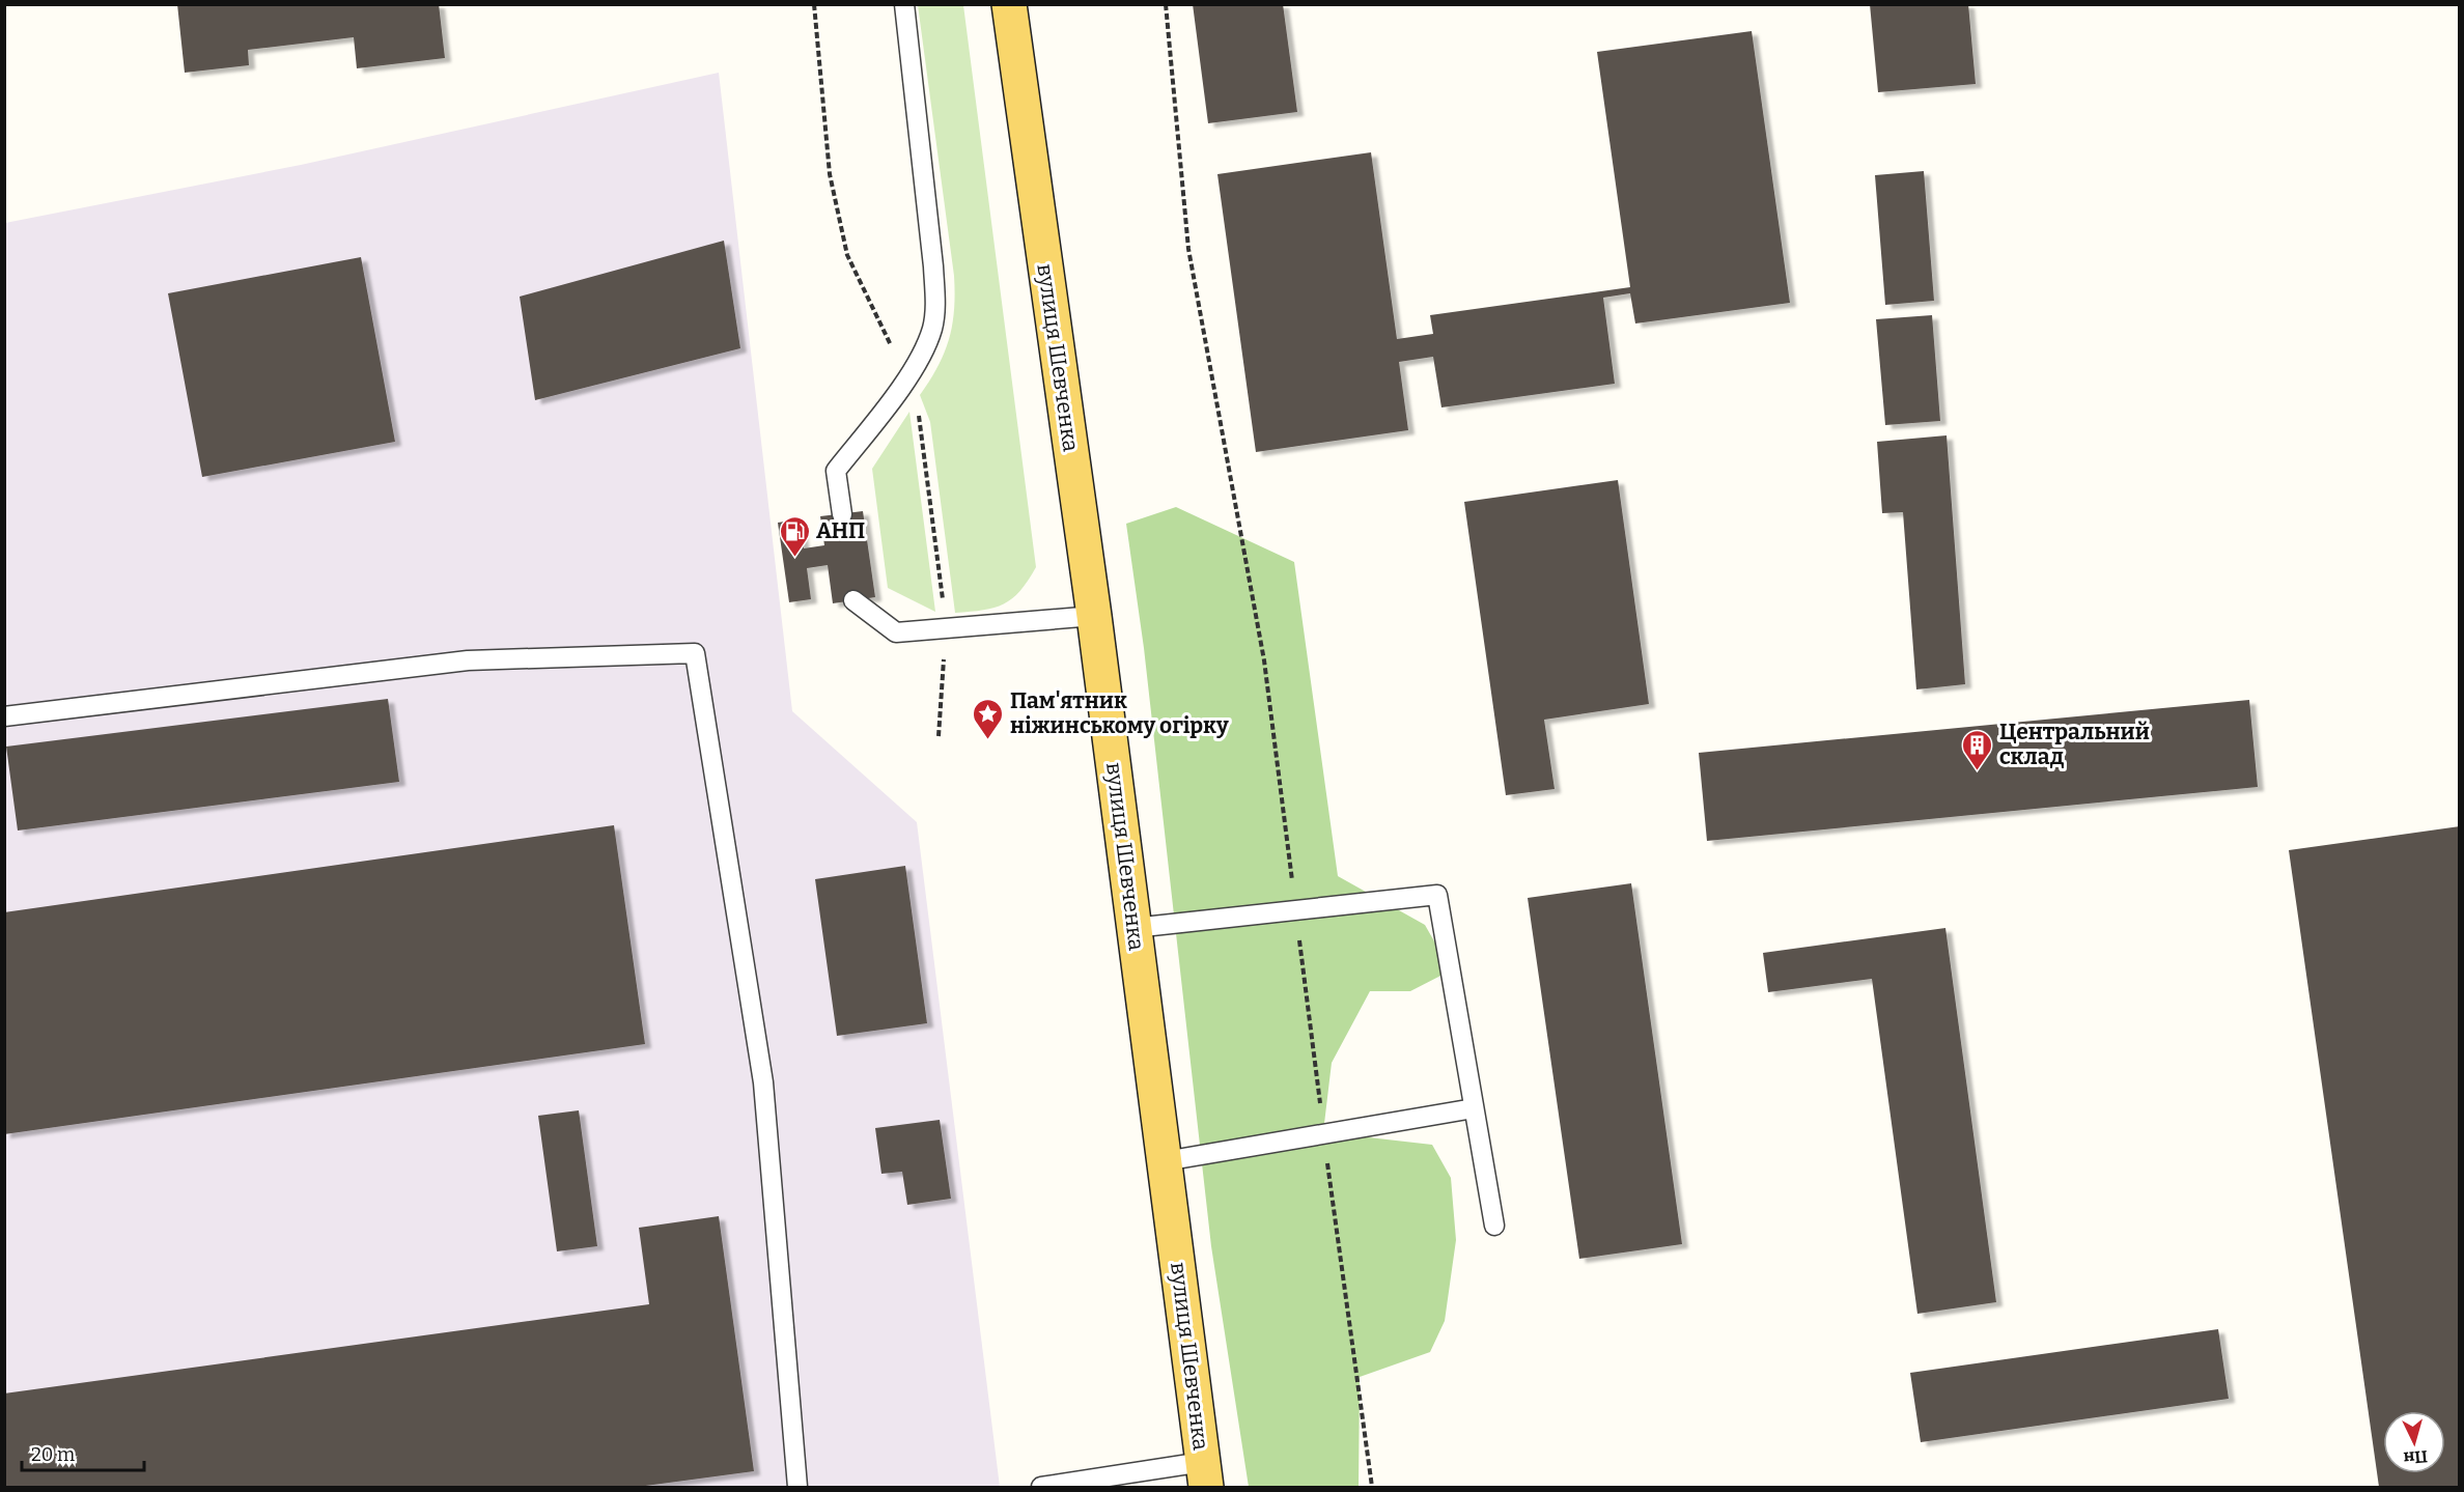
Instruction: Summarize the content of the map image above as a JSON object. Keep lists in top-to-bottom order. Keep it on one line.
{"streets":{"main road":["вулиця Шевченка"]},"places":{"fuel station":["АНП"],"place":["Пам'ятник ніжинському огірку"],"building":["Центральний склад"]},"scale_bar":"20 m","north":"bottom"}
